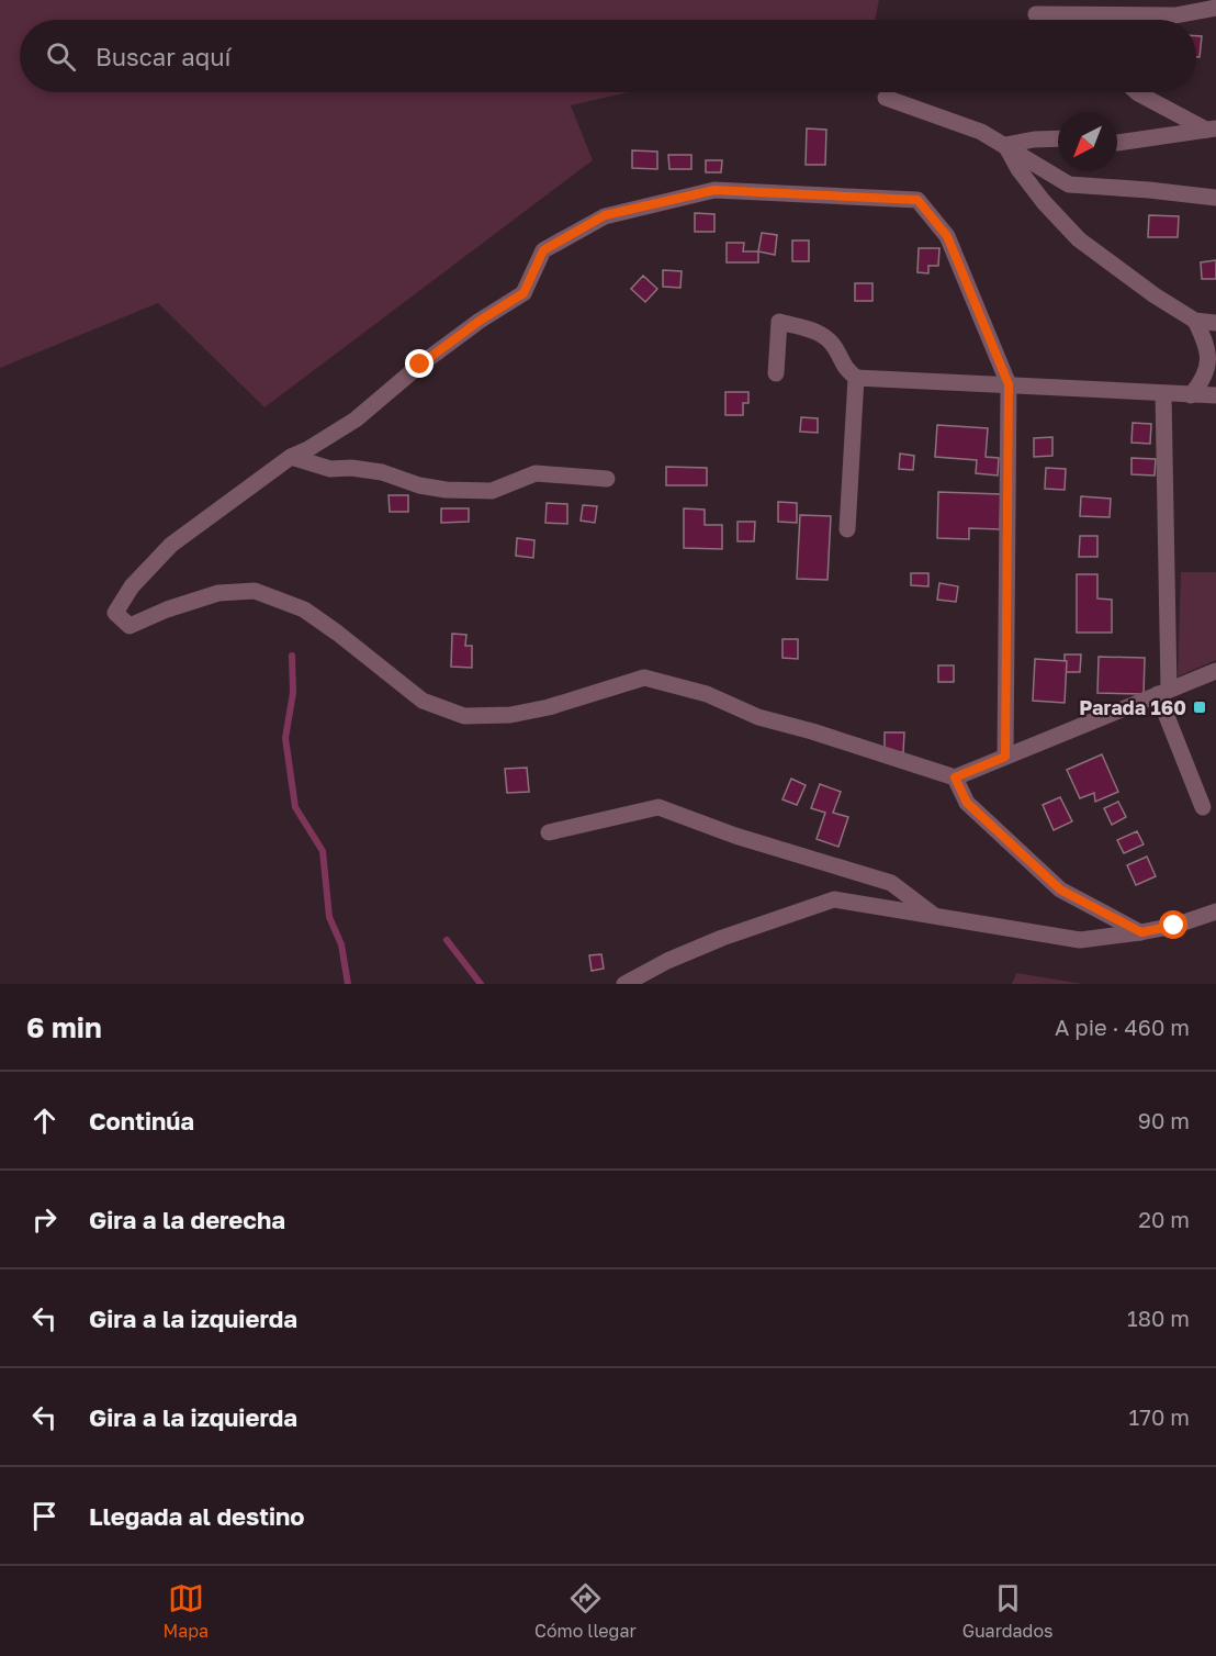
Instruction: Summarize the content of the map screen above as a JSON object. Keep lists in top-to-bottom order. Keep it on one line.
{"places":{"transit":["Parada 160"]},"north":"bottom left","page":{"search":"Buscar aquí","heading":["6 min","A pie · 460 m"],"list":[["Continúa","90 m"],["Gira a la derecha","20 m"],["Gira a la izquierda","180 m"],["Gira a la izquierda","170 m"],"Llegada al destino"],"nav":["Mapa","Cómo llegar","Guardados"]}}
